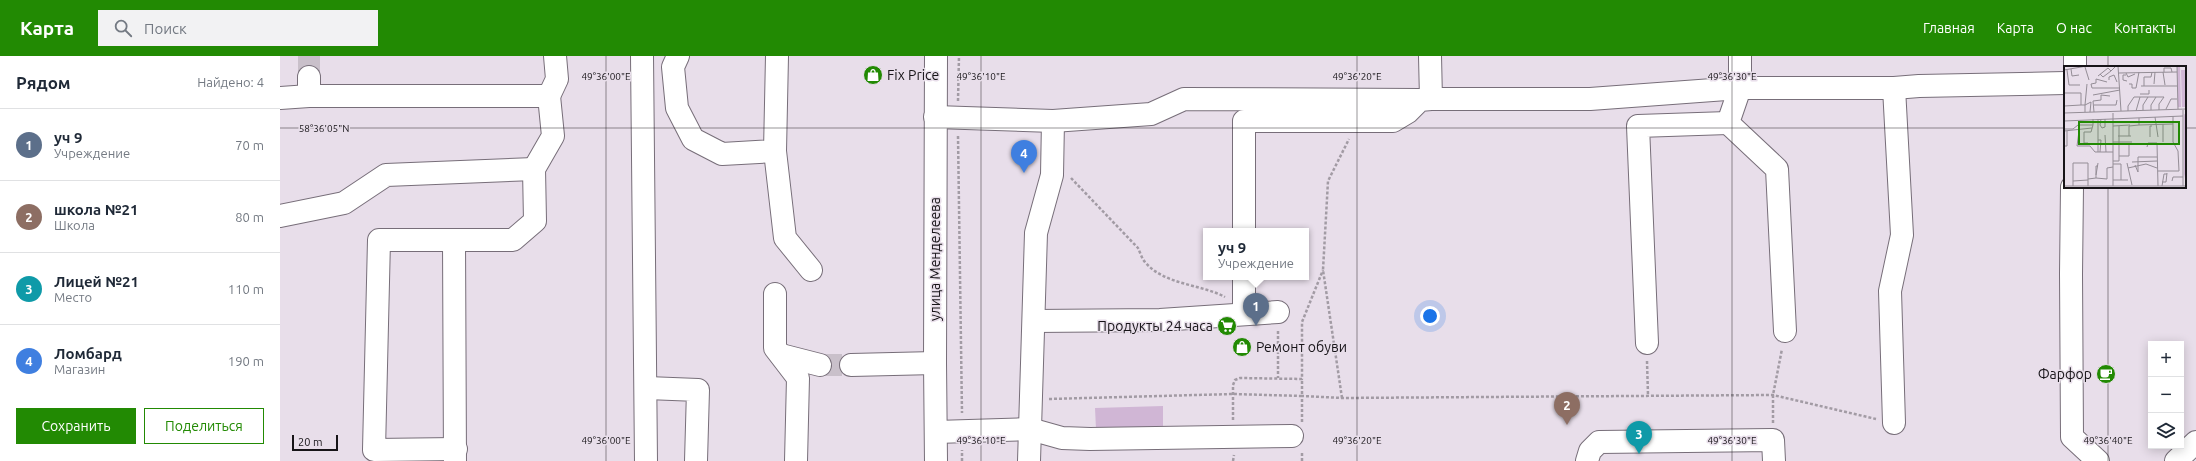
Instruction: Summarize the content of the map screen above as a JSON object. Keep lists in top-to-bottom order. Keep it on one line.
{"streets":{"street":["улица Менделеева"]},"places":{"shop":["Fix Price","Ремонт обуви"],"supermarket":["Продукты 24 часа"],"cafe":["Фарфор"]},"scale_bar":"20 m","page":{"header":"Карта","search":"Поиск","nav":["Главная","Карта","О нас","Контакты"],"heading":["Рядом","Найдено: 4"],"list":[{"mark":"1","name":"уч 9","note":"Учреждение","value":"70 m"},{"mark":"2","name":"школа №21","note":"Школа","value":"80 m"},{"mark":"3","name":"Лицей №21","note":"Место","value":"110 m"},{"mark":"4","name":"Ломбард","note":"Магазин","value":"190 m"}],"pins":["4","1","2","3"],"popup":["уч 9","Учреждение"],"map_buttons":["+","−"],"buttons":["Сохранить","Поделиться"],"scale":"20 m"},"coordinates":["49°36'00\"E","49°36'10\"E","49°36'20\"E","49°36'30\"E","58°36'05\"N","49°36'40\"E"]}
